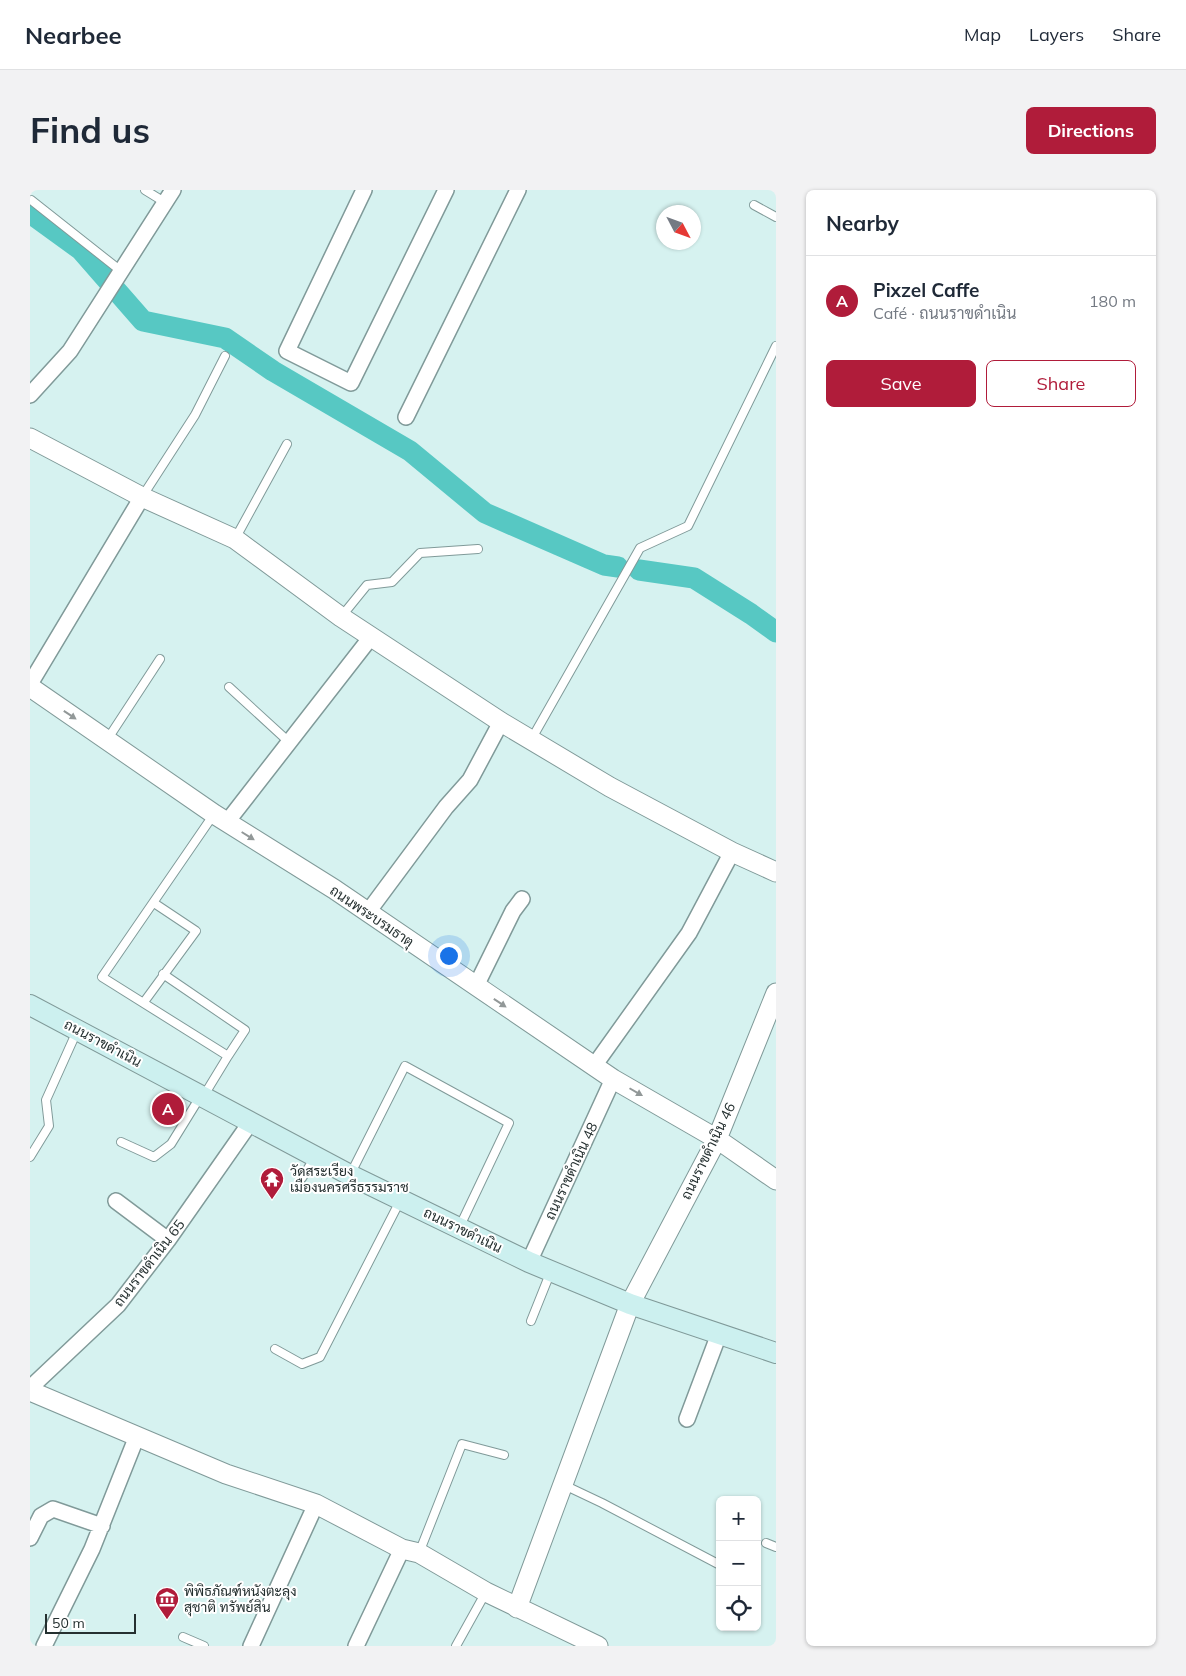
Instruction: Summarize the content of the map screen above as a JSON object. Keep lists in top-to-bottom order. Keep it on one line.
{"streets":{"main road":["ถนนราขดำเนิน"],"street":["ถนนพระบรมธาตุ","ถนนราขดำเนิน 46","ถนนราขดำเนิน 48","ถนนราขดำเนิน 65"]},"crossings":[["ถนนพระบรมธาตุ","ถนนราขดำเนิน 46"],["ถนนพระบรมธาตุ","ถนนราขดำเนิน 48"],["ถนนราขดำเนิน","ถนนราขดำเนิน 46"],["ถนนราขดำเนิน","ถนนราขดำเนิน 48"],["ถนนราขดำเนิน","ถนนราขดำเนิน 65"]],"one_way":["ถนนพระบรมธาตุ"],"places":{"temple":["วัดสระเรียง เมืองนครศรีธรรมราช"],"museum":["พิพิธภัณฑ์หนังตะลุง สุชาติ ทรัพย์สิน"]},"scale_bar":"50 m","north":"bottom right","page":{"header":"Nearbee","nav":["Map","Layers","Share"],"buttons":["Directions",["Save","Share"]],"title":"Find us","heading":"Nearby","list":[{"mark":"A","name":"Pixzel Caffe","note":"Café · ถนนราขดำเนิน","value":"180 m"}],"pins":"A","map_buttons":["+","−"],"scale":"50 m"}}
